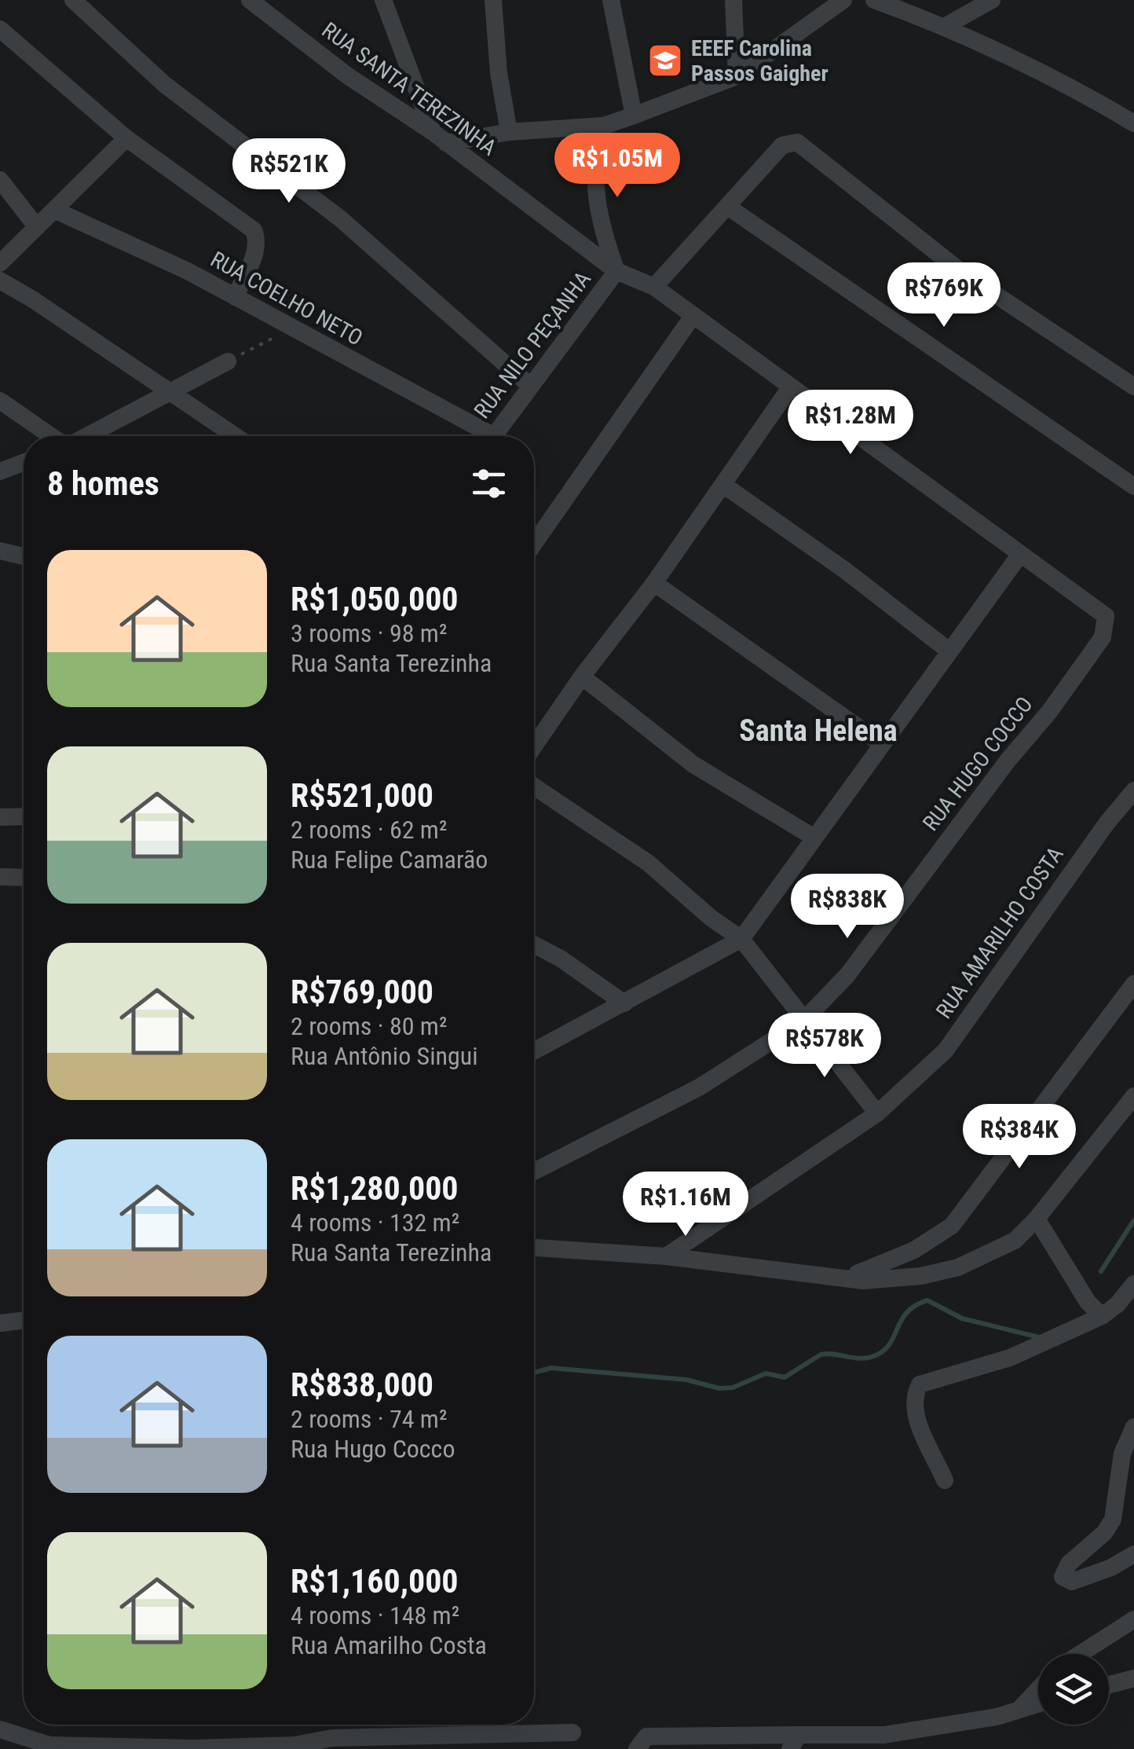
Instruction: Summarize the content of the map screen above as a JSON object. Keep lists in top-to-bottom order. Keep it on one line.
{"streets":{"street":["RUA SANTA TEREZINHA","RUA COELHO NETO","RUA NILO PEÇANHA","RUA HUGO COCCO","RUA AMARILHO COSTA"]},"crossings":[["RUA SANTA TEREZINHA","RUA NILO PEÇANHA"],["RUA SANTA TEREZINHA","RUA HUGO COCCO"]],"districts":["Santa Helena"],"places":{"school or university":["EEEF Carolina Passos Gaigher"]},"page":{"price":["R$1.05M","R$521K","R$769K","R$1.28M","R$838K","R$578K","R$384K","R$1.16M"],"heading":"8 homes","list":[{"name":"R$1,050,000","note":"3 rooms · 98 m² · Rua Santa Terezinha"},{"name":"R$521,000","note":"2 rooms · 62 m² · Rua Felipe Camarão"},{"name":"R$769,000","note":"2 rooms · 80 m² · Rua Antônio Singui"},{"name":"R$1,280,000","note":"4 rooms · 132 m² · Rua Santa Terezinha"},{"name":"R$838,000","note":"2 rooms · 74 m² · Rua Hugo Cocco"},{"name":"R$1,160,000","note":"4 rooms · 148 m² · Rua Amarilho Costa"}]}}
